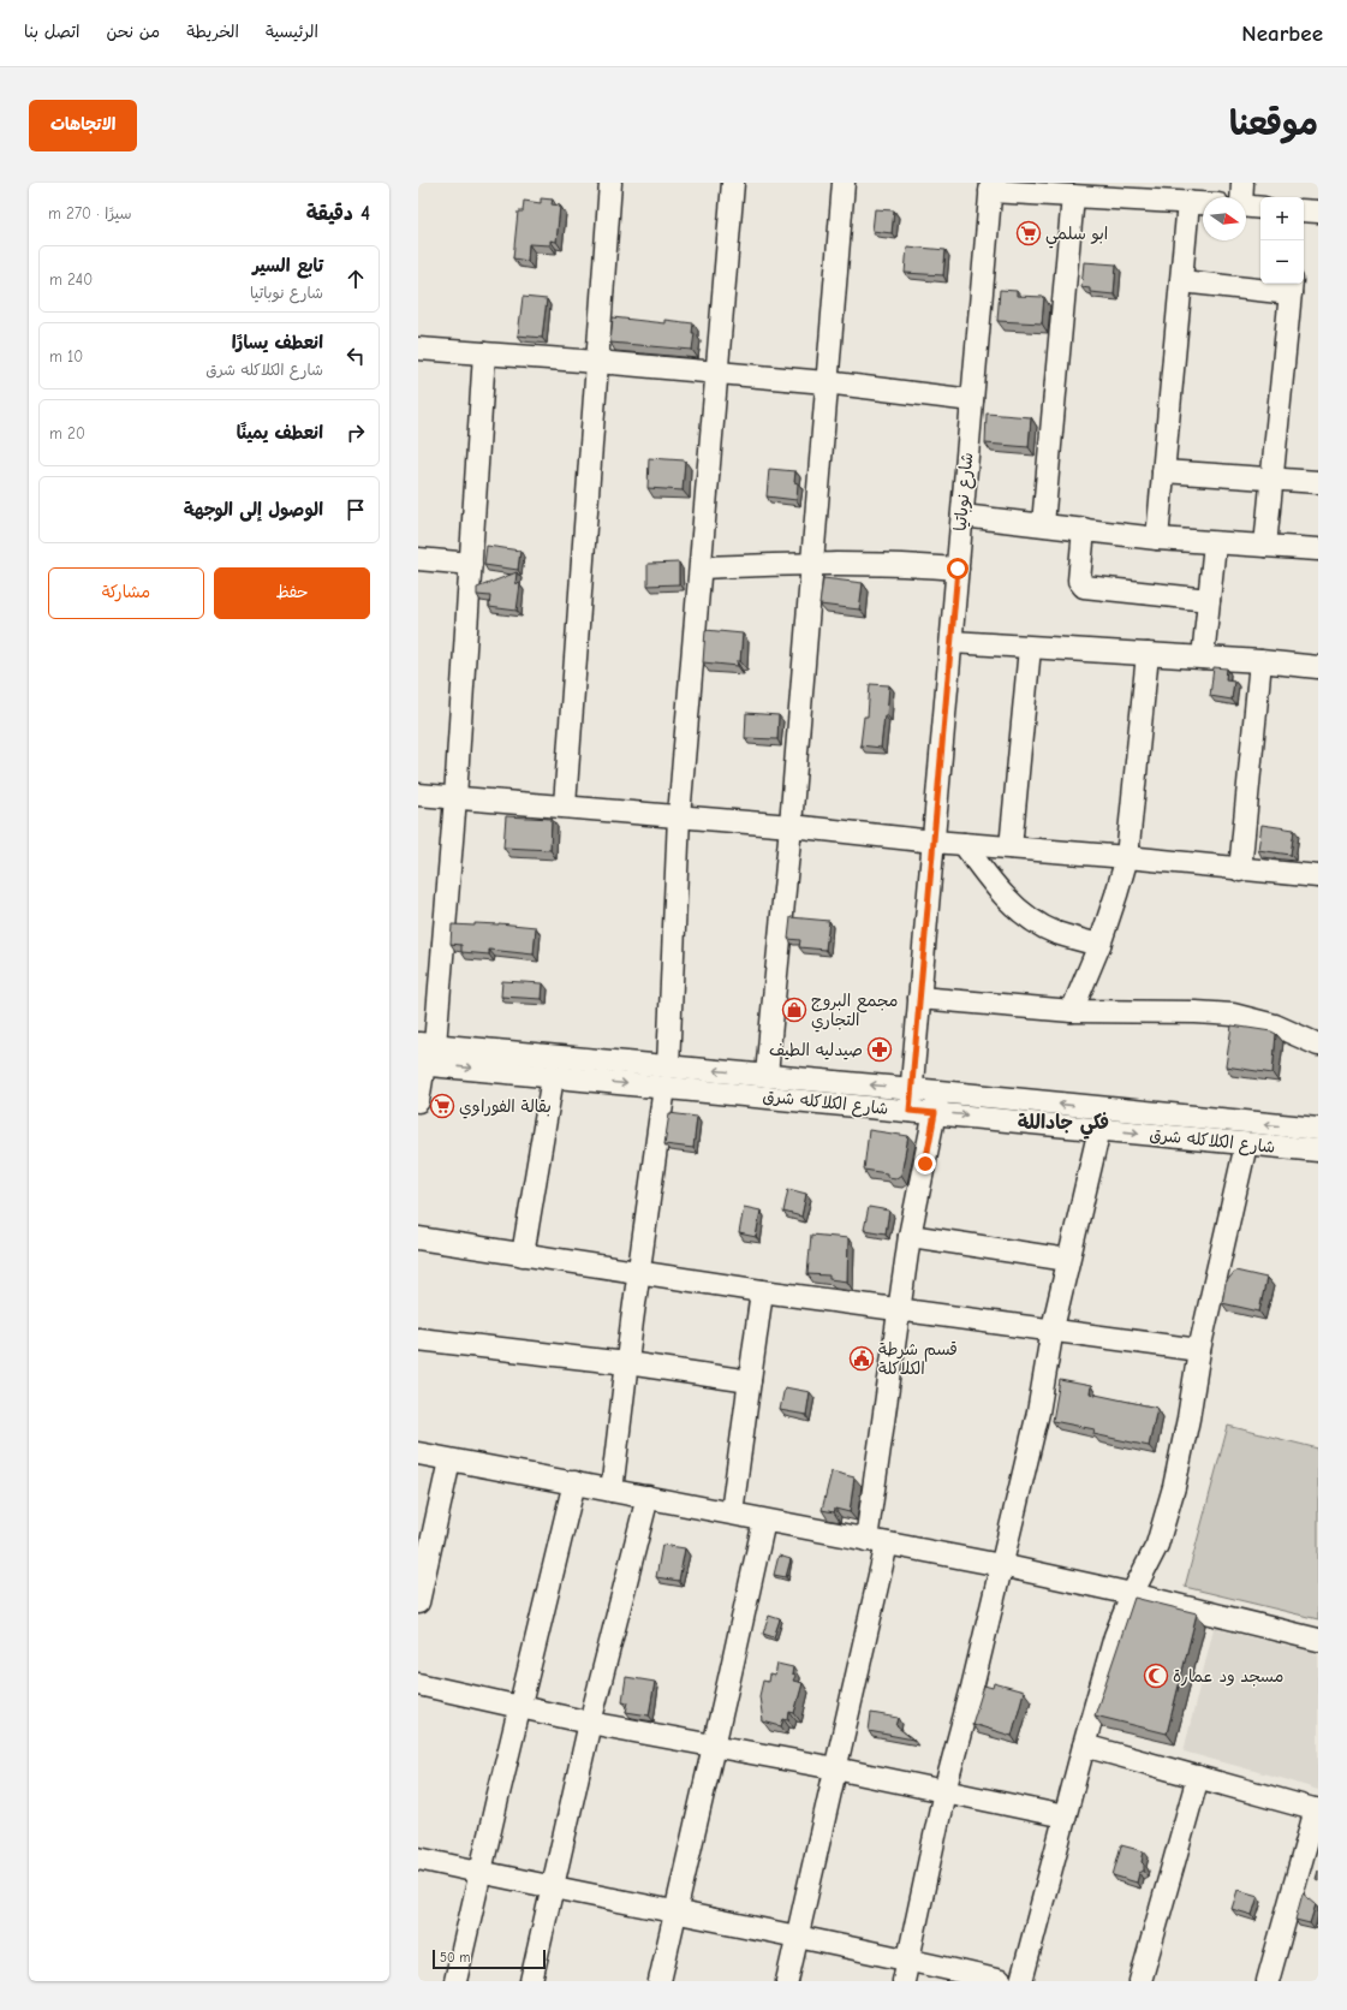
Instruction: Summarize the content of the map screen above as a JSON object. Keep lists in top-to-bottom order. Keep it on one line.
{"streets":{"street":["شارع نوباتيا","شارع الكلاكله شرق"]},"crossings":[["شارع نوباتيا","شارع الكلاكله شرق"]],"districts":["فكي جاداللة"],"places":{"supermarket":["ابو سلمي","بقالة الفوراوي"],"shop":["مجمع البروج التجاري"],"pharmacy":["صيدليه الطيف"],"public building":["قسم شرطة الكلاكلة"],"mosque":["مسجد ود عمارة"]},"scale_bar":"50 m","north":"right","page":{"header":"Nearbee","nav":["الرئيسية","الخريطة","من نحن","اتصل بنا"],"title":"موقعنا","buttons":["الاتجاهات",["حفظ","مشاركة"]],"heading":["4 دقيقة","سيرًا · 270 m"],"map_buttons":["+","−"],"list":[["تابع السير","شارع نوباتيا","240 m"],["انعطف يسارًا","شارع الكلاكله شرق","10 m"],["انعطف يمينًا","20 m"],"الوصول إلى الوجهة"],"scale":"50 m"}}
